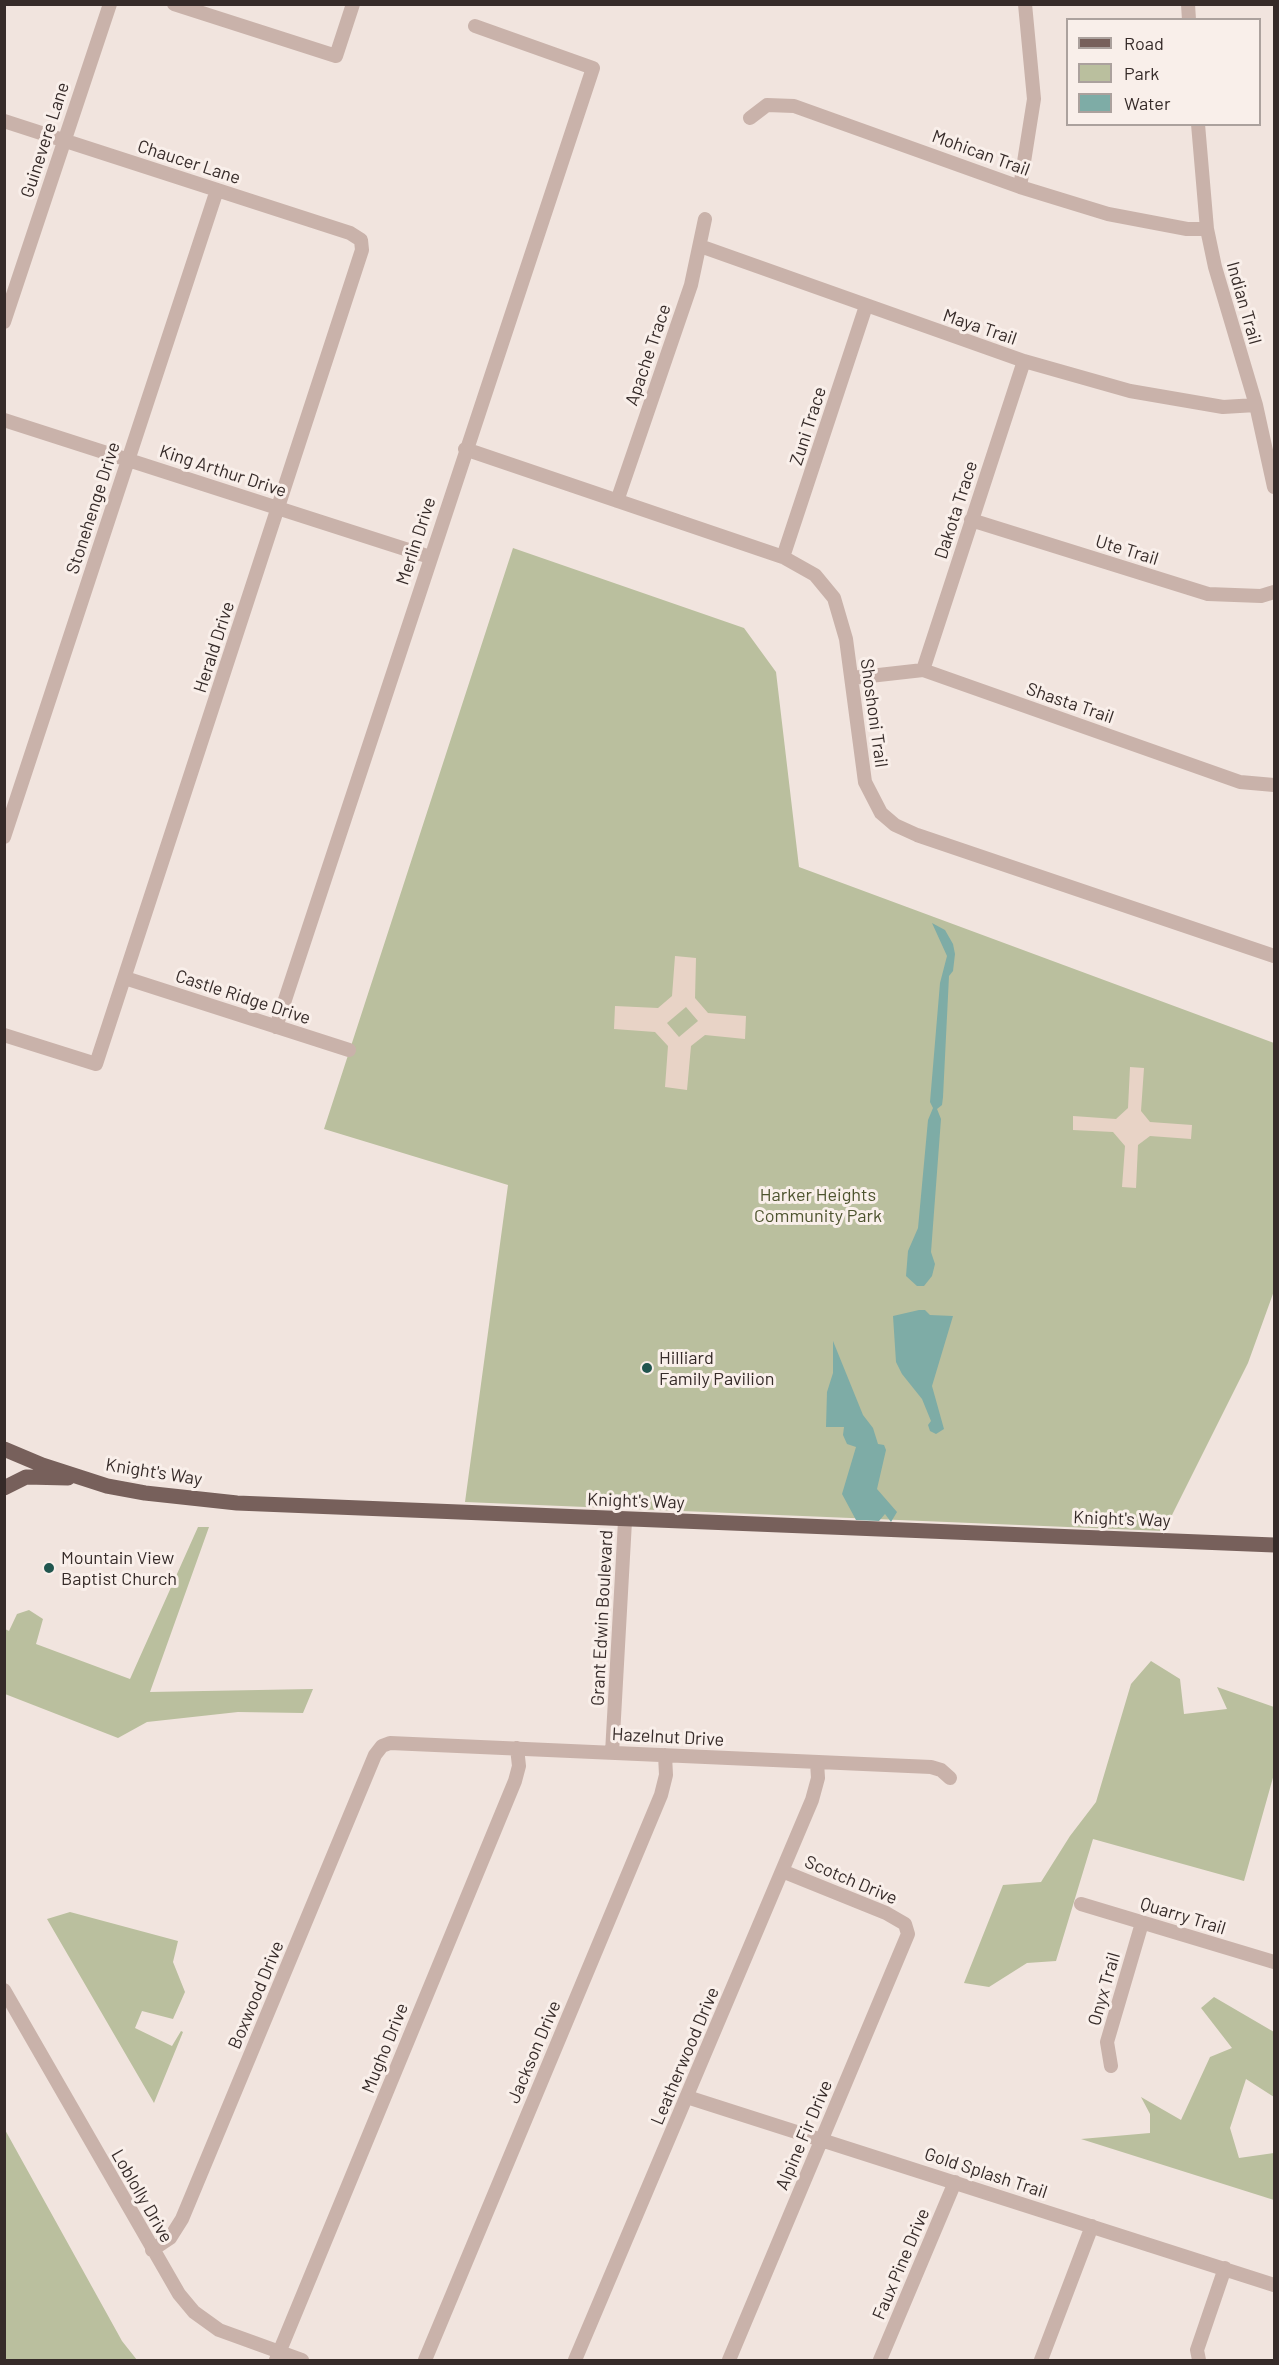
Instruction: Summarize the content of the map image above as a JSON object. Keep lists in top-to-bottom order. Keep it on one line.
{"streets":{"main road":["Knight's Way"],"street":["Guinevere Lane","Mohican Trail","Chaucer Lane","Indian Trail","Maya Trail","Apache Trace","Zuni Trace","King Arthur Drive","Stonehenge Drive","Dakota Trace","Merlin Drive","Ute Trail","Herald Drive","Shasta Trail","Shoshoni Trail","Castle Ridge Drive","Grant Edwin Boulevard","Hazelnut Drive","Scotch Drive","Quarry Trail","Onyx Trail","Boxwood Drive","Mugho Drive","Jackson Drive","Leatherwood Drive","Alpine Fir Drive","Gold Splash Trail","Loblolly Drive","Faux Pine Drive"]},"crossings":[["Guinevere Lane","Chaucer Lane"],["Mohican Trail","Indian Trail"],["Chaucer Lane","Stonehenge Drive"],["Chaucer Lane","Herald Drive"],["Indian Trail","Maya Trail"],["Maya Trail","Apache Trace"],["Maya Trail","Zuni Trace"],["Maya Trail","Dakota Trace"],["Apache Trace","Shoshoni Trail"],["Zuni Trace","Shoshoni Trail"],["King Arthur Drive","Stonehenge Drive"],["King Arthur Drive","Merlin Drive"],["King Arthur Drive","Herald Drive"],["Dakota Trace","Ute Trail"],["Dakota Trace","Shasta Trail"],["Merlin Drive","Shoshoni Trail"],["Merlin Drive","Castle Ridge Drive"],["Herald Drive","Castle Ridge Drive"],["Shasta Trail","Shoshoni Trail"],["Knight's Way","Grant Edwin Boulevard"],["Grant Edwin Boulevard","Hazelnut Drive"],["Hazelnut Drive","Boxwood Drive"],["Hazelnut Drive","Mugho Drive"],["Hazelnut Drive","Jackson Drive"],["Hazelnut Drive","Leatherwood Drive"],["Scotch Drive","Leatherwood Drive"],["Scotch Drive","Alpine Fir Drive"],["Quarry Trail","Onyx Trail"],["Boxwood Drive","Loblolly Drive"],["Mugho Drive","Loblolly Drive"],["Leatherwood Drive","Gold Splash Trail"],["Alpine Fir Drive","Gold Splash Trail"],["Gold Splash Trail","Faux Pine Drive"]],"parks":["Harker Heights Community Park"],"places":["Hilliard Family Pavilion","Mountain View Baptist Church"],"legend":["Road","Park","Water"]}
